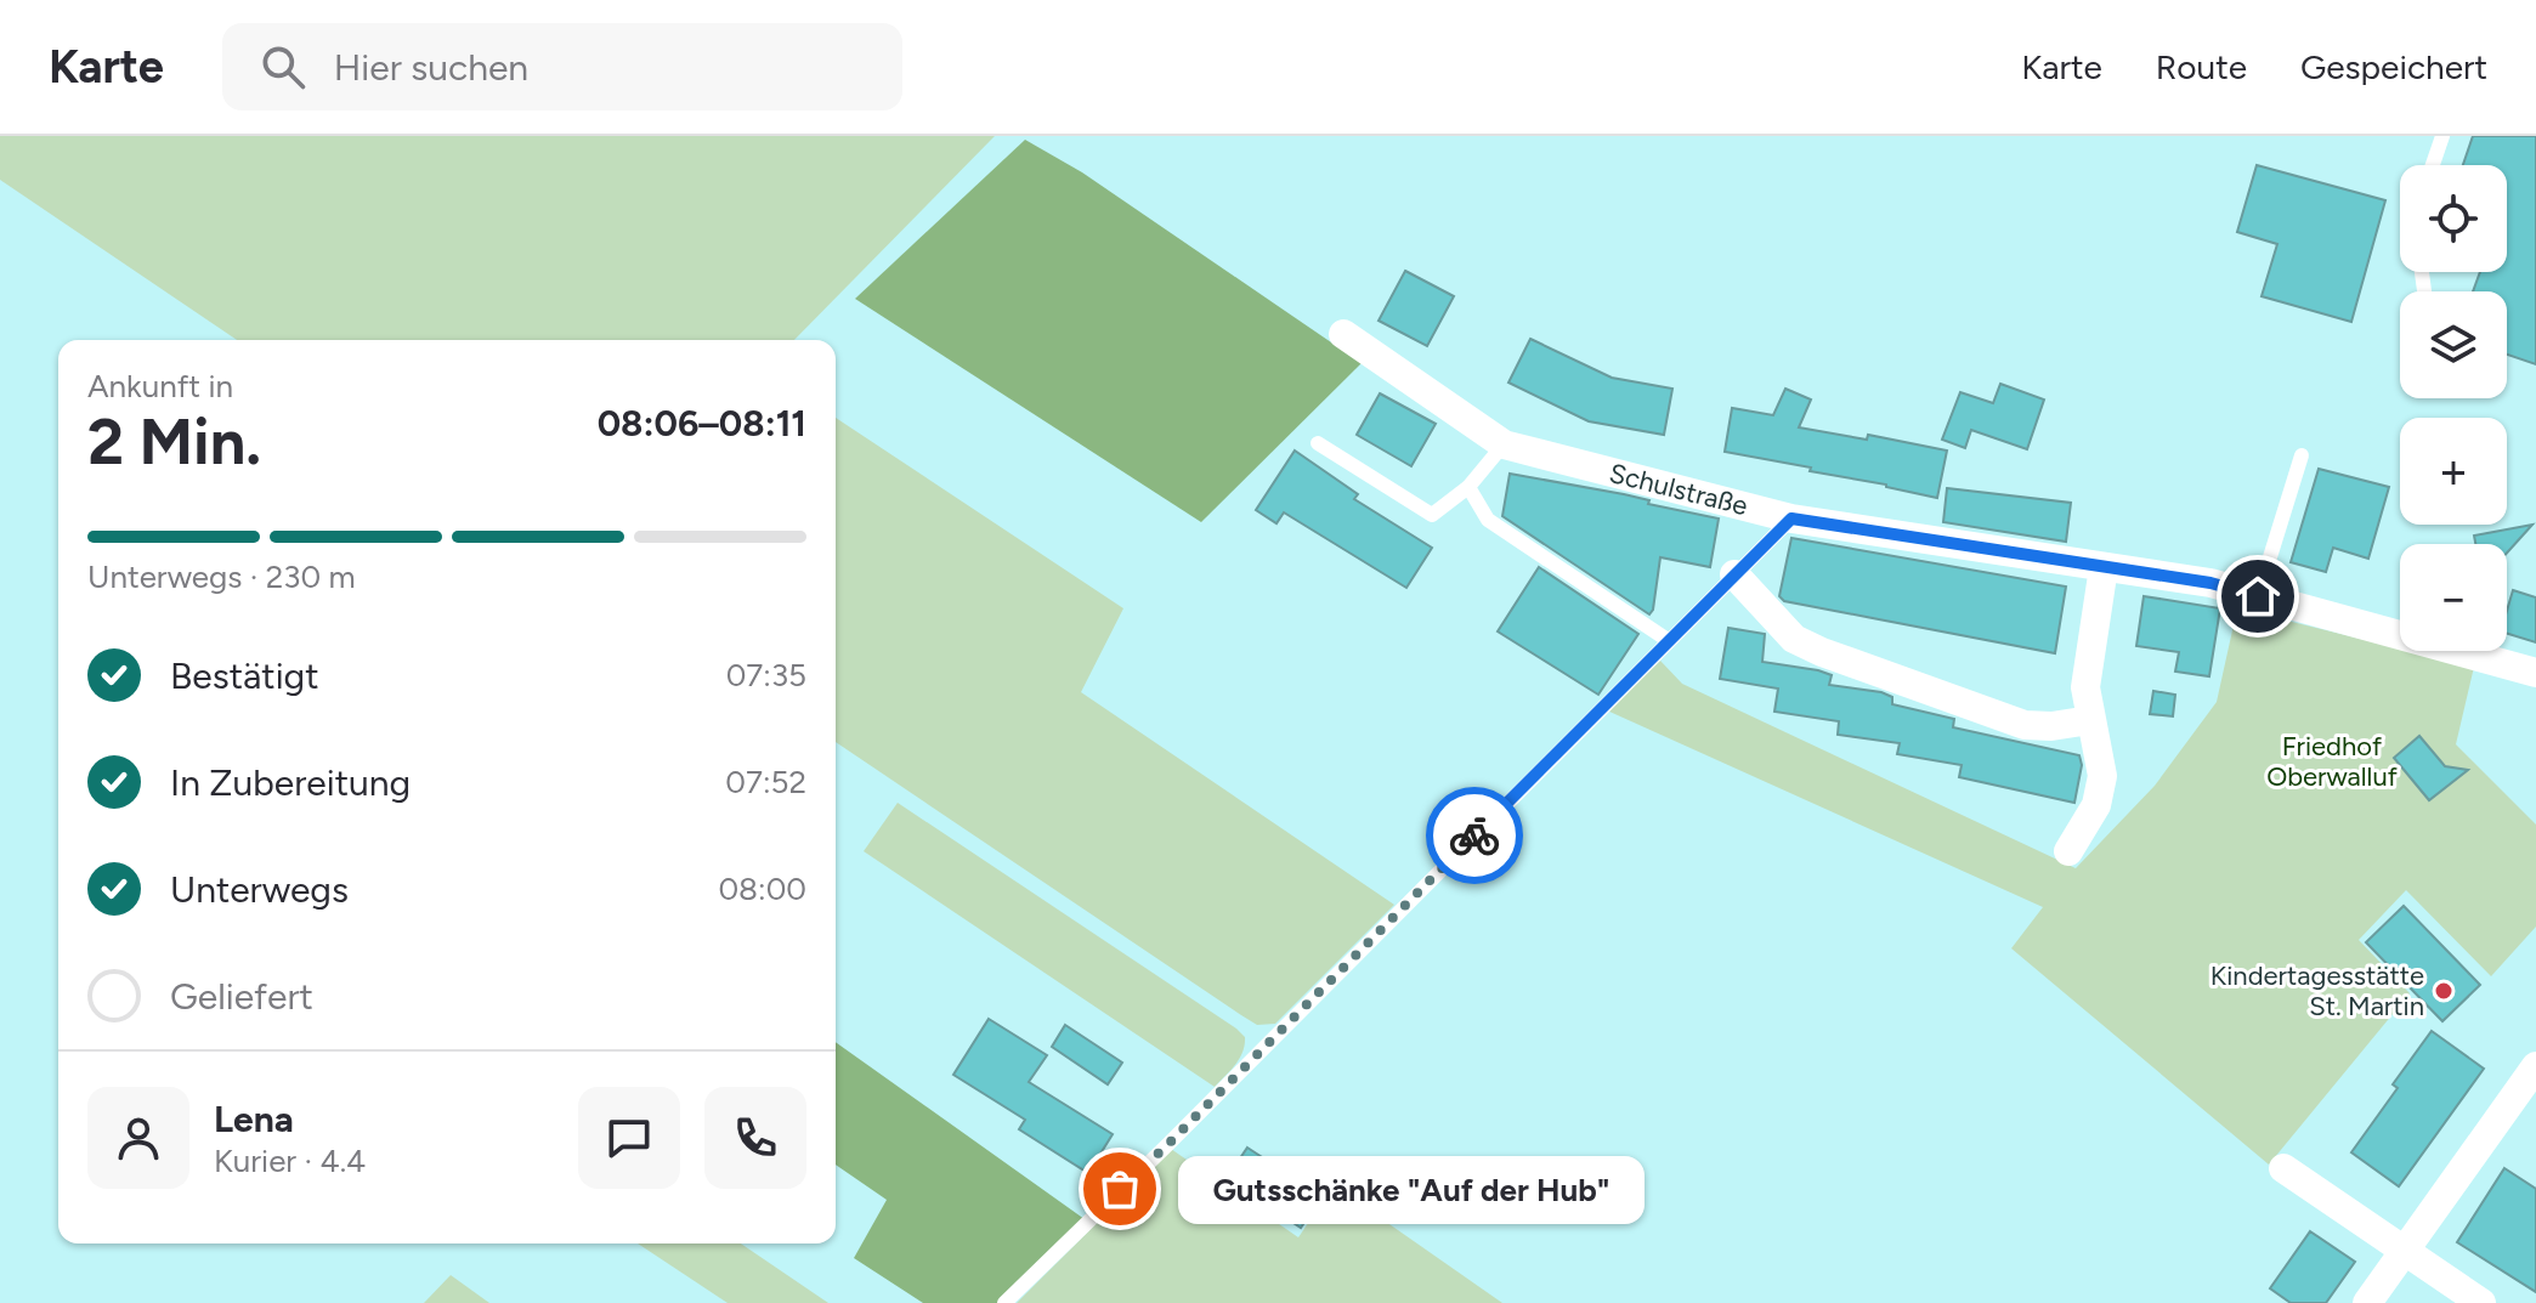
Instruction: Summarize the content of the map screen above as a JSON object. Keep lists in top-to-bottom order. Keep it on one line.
{"streets":{"street":["Schulstraße"]},"parks":["Friedhof Oberwalluf"],"places":["Kindertagesstätte St. Martin","Gutsschänke \"Auf der Hub\""],"page":{"header":"Karte","search":"Hier suchen","nav":["Karte","Route","Gespeichert"],"map_buttons":["+","−"],"heading":["2 Min.","Ankunft in","08:06–08:11"],"panel":["Lena","Kurier · 4.4"],"bar":"Unterwegs · 230 m","list":[["Bestätigt","07:35"],["In Zubereitung","07:52"],["Unterwegs","08:00"],"Geliefert"],"bubble":"Gutsschänke \"Auf der Hub\""}}
